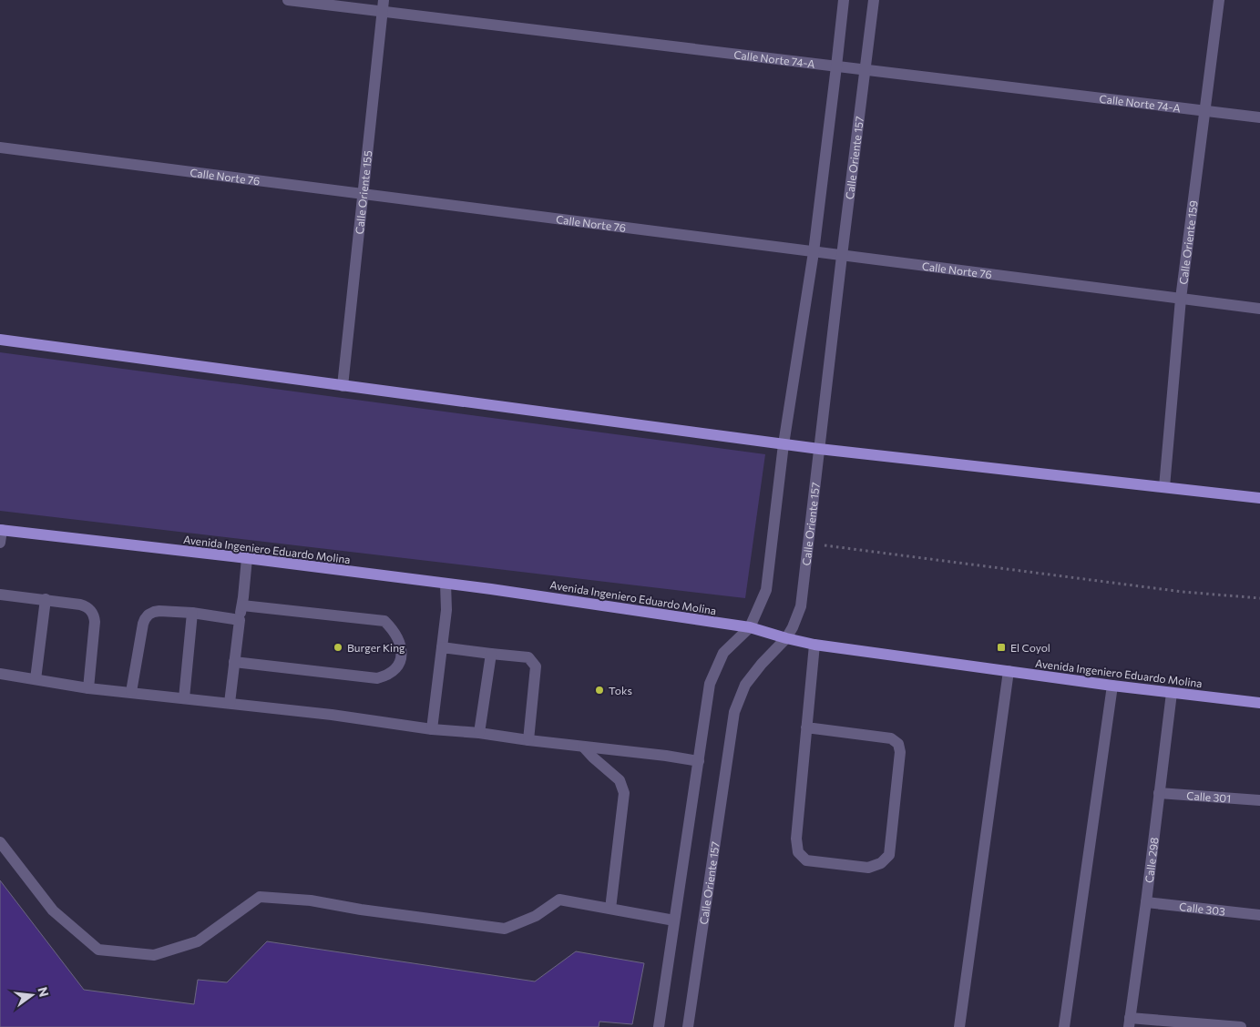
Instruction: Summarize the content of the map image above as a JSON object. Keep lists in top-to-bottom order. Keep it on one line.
{"streets":{"main road":["Avenida Ingeniero Eduardo Molina"],"street":["Calle Norte 74-A","Calle Oriente 157","Calle Norte 76","Calle Oriente 155","Calle Oriente 159","Calle 301","Calle 298","Calle 303"]},"crossings":[["Calle Norte 74-A","Calle Oriente 157"],["Calle Norte 74-A","Calle Oriente 155"],["Calle Norte 74-A","Calle Oriente 159"],["Calle Oriente 157","Calle Norte 76"],["Calle Oriente 157","Avenida Ingeniero Eduardo Molina"],["Calle Norte 76","Calle Oriente 155"],["Calle Norte 76","Calle Oriente 159"],["Avenida Ingeniero Eduardo Molina","Calle 298"],["Calle 301","Calle 298"],["Calle 298","Calle 303"]],"places":{"other":["Burger King","Toks"],"transit":["El Coyol"]},"north":"right"}
